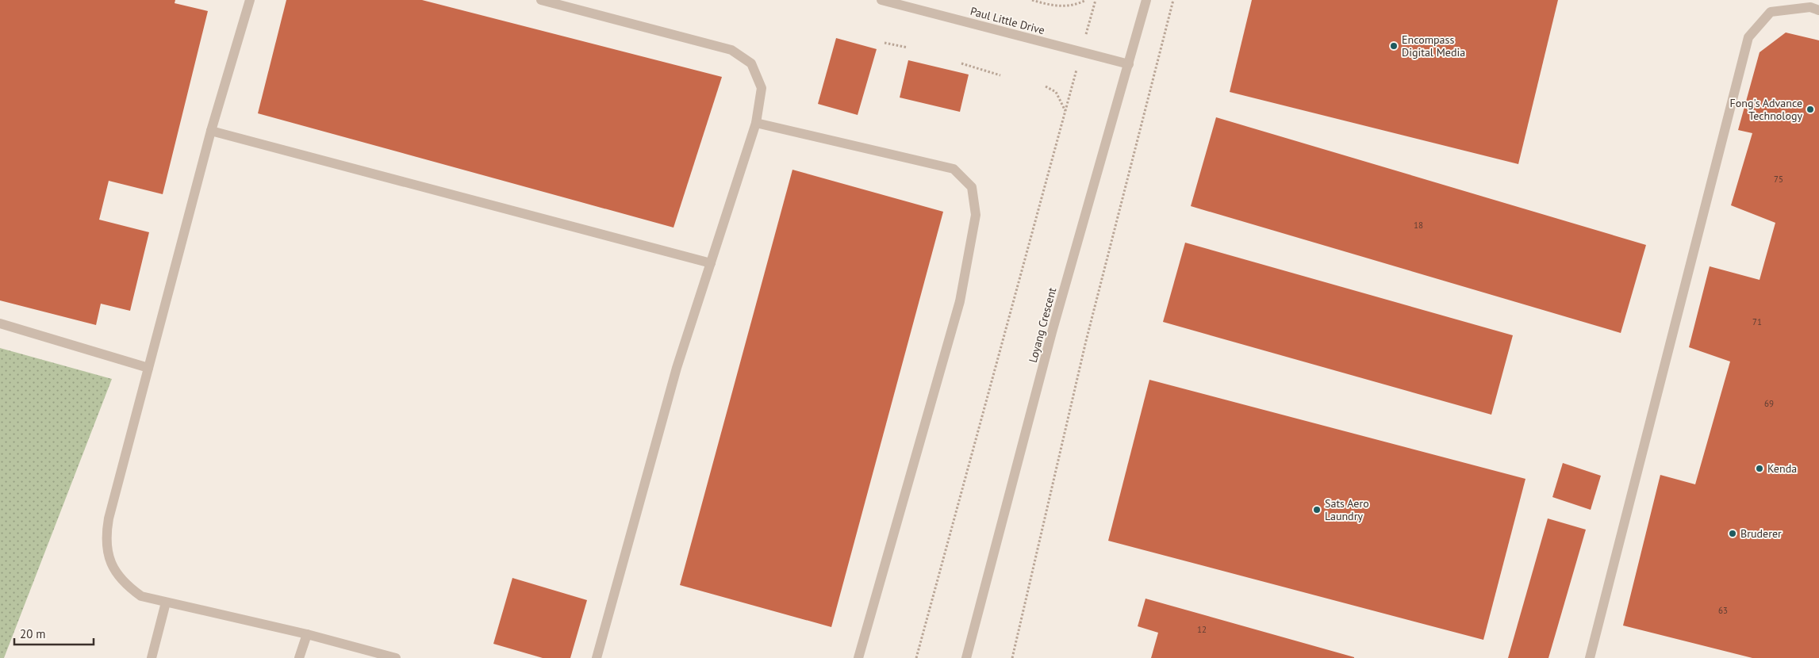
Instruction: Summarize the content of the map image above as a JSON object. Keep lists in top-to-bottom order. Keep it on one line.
{"streets":{"street":["Paul Little Drive","Loyang Crescent"]},"crossings":[["Paul Little Drive","Loyang Crescent"]],"places":["Encompass Digital Media","Fong's Advance Technology","Kenda","Sats Aero Laundry","Bruderer"],"house_numbers":["75","18","71","69","63","12"],"scale_bar":"20 m"}
